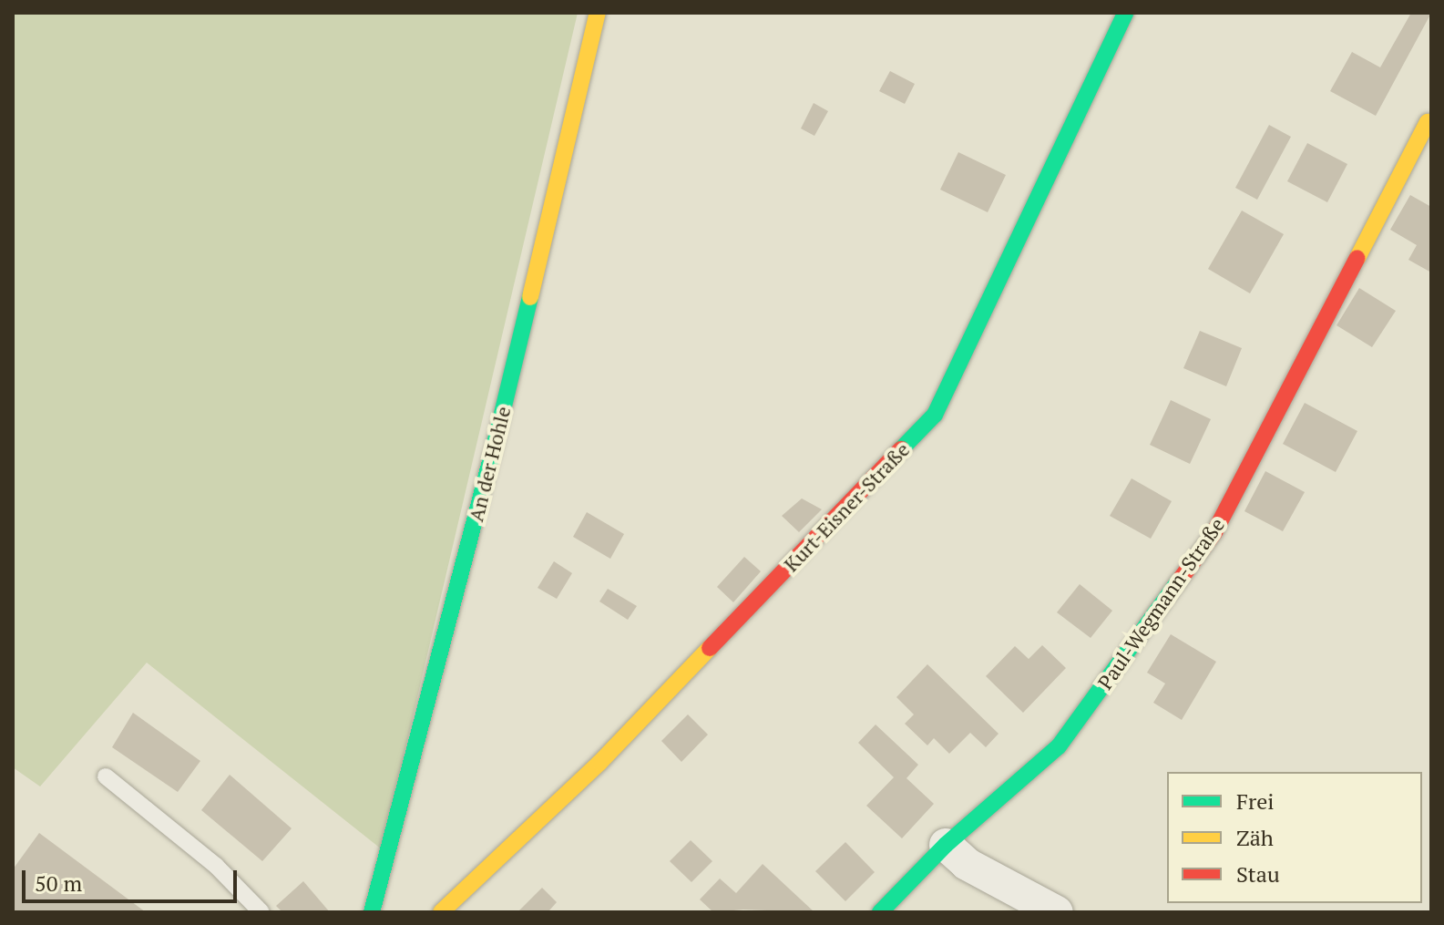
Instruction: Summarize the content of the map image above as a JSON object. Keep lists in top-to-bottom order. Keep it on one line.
{"streets":{"street":["An der Hohle","Kurt-Eisner-Straße","Paul-Wegmann-Straße"]},"legend":["Frei","Zäh","Stau"],"scale_bar":"50 m"}
